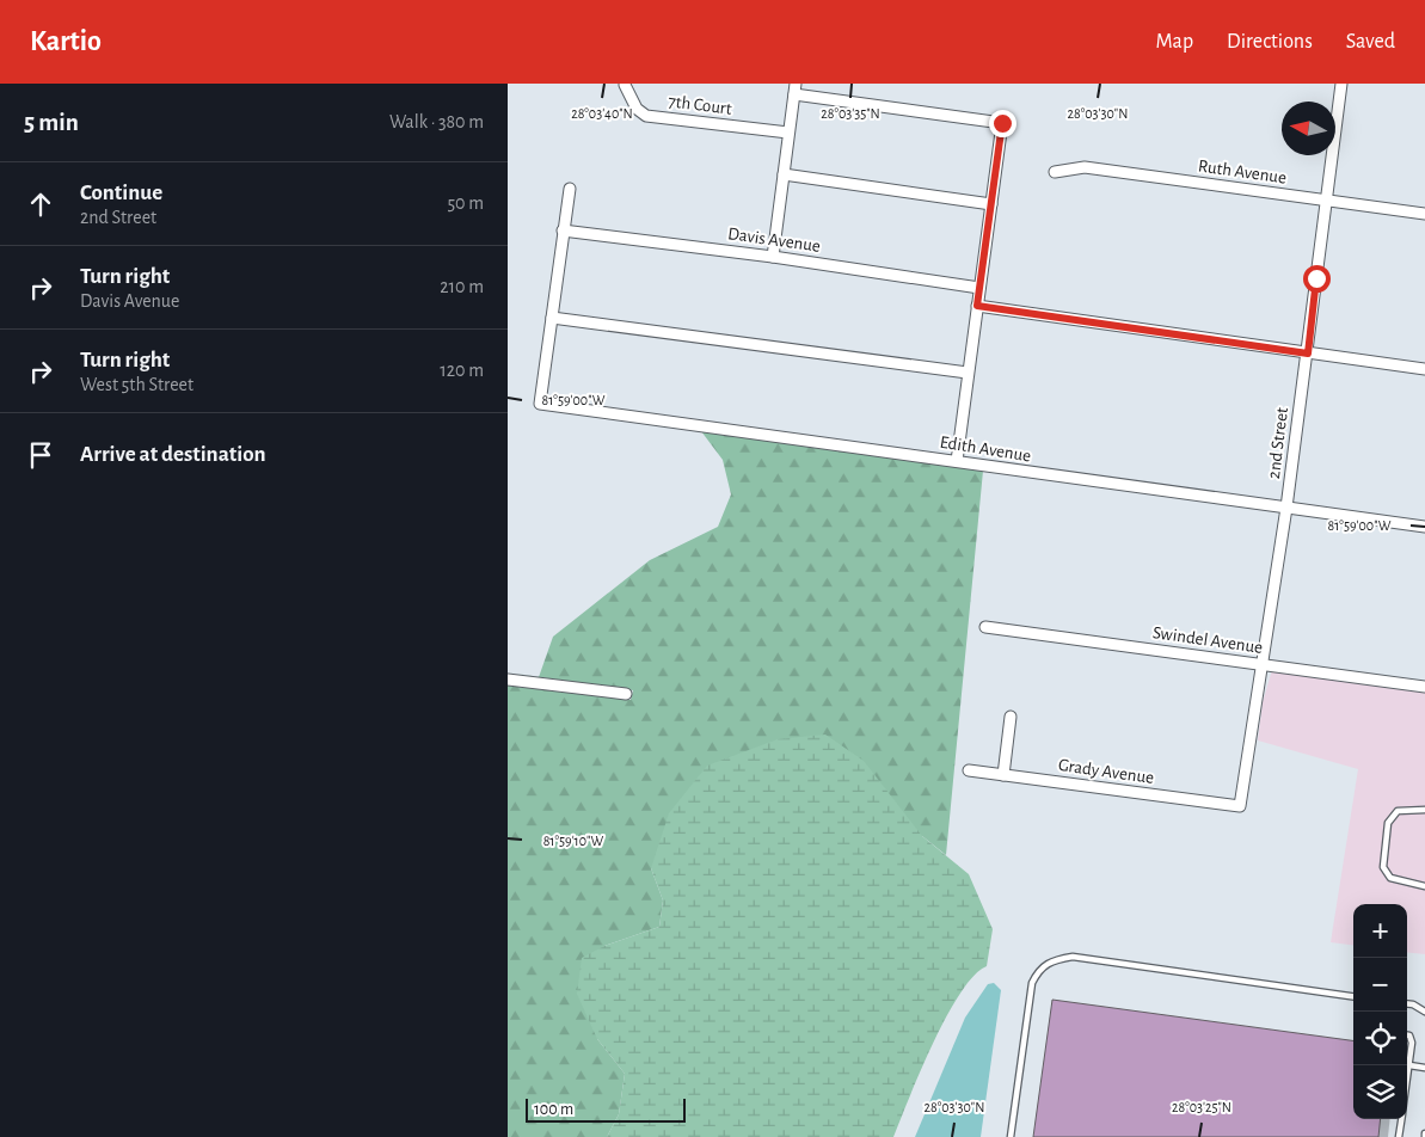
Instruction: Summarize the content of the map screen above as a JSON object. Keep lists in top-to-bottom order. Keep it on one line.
{"streets":{"street":["7th Court","Ruth Avenue","Davis Avenue","2nd Street","Edith Avenue","Swindel Avenue","Grady Avenue"]},"crossings":[["Ruth Avenue","2nd Street"],["2nd Street","Edith Avenue"],["2nd Street","Swindel Avenue"],["2nd Street","Grady Avenue"]],"scale_bar":"100 m","north":"left","page":{"header":"Kartio","nav":["Map","Directions","Saved"],"heading":["5 min","Walk · 380 m"],"list":[["Continue","2nd Street","50 m"],["Turn right","Davis Avenue","210 m"],["Turn right","West 5th Street","120 m"],"Arrive at destination"],"map_buttons":["+","−"],"scale":"100 m"},"coordinates":["28°03'40\"N","28°03'35\"N","28°03'30\"N","81°59'00\"W","81°59'10\"W","28°03'25\"N"]}
